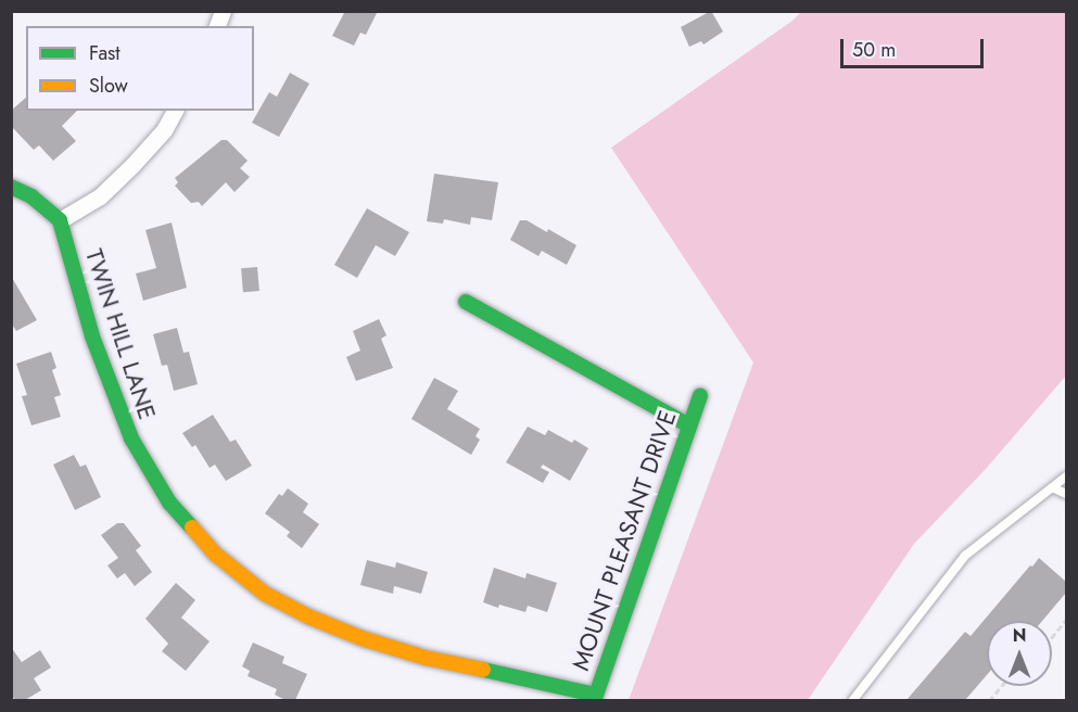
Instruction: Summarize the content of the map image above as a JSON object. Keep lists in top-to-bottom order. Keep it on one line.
{"streets":{"street":["TWIN HILL LANE","MOUNT PLEASANT DRIVE"]},"crossings":[["TWIN HILL LANE","MOUNT PLEASANT DRIVE"]],"legend":["Fast","Slow"],"scale_bar":"50 m","north":"top"}
